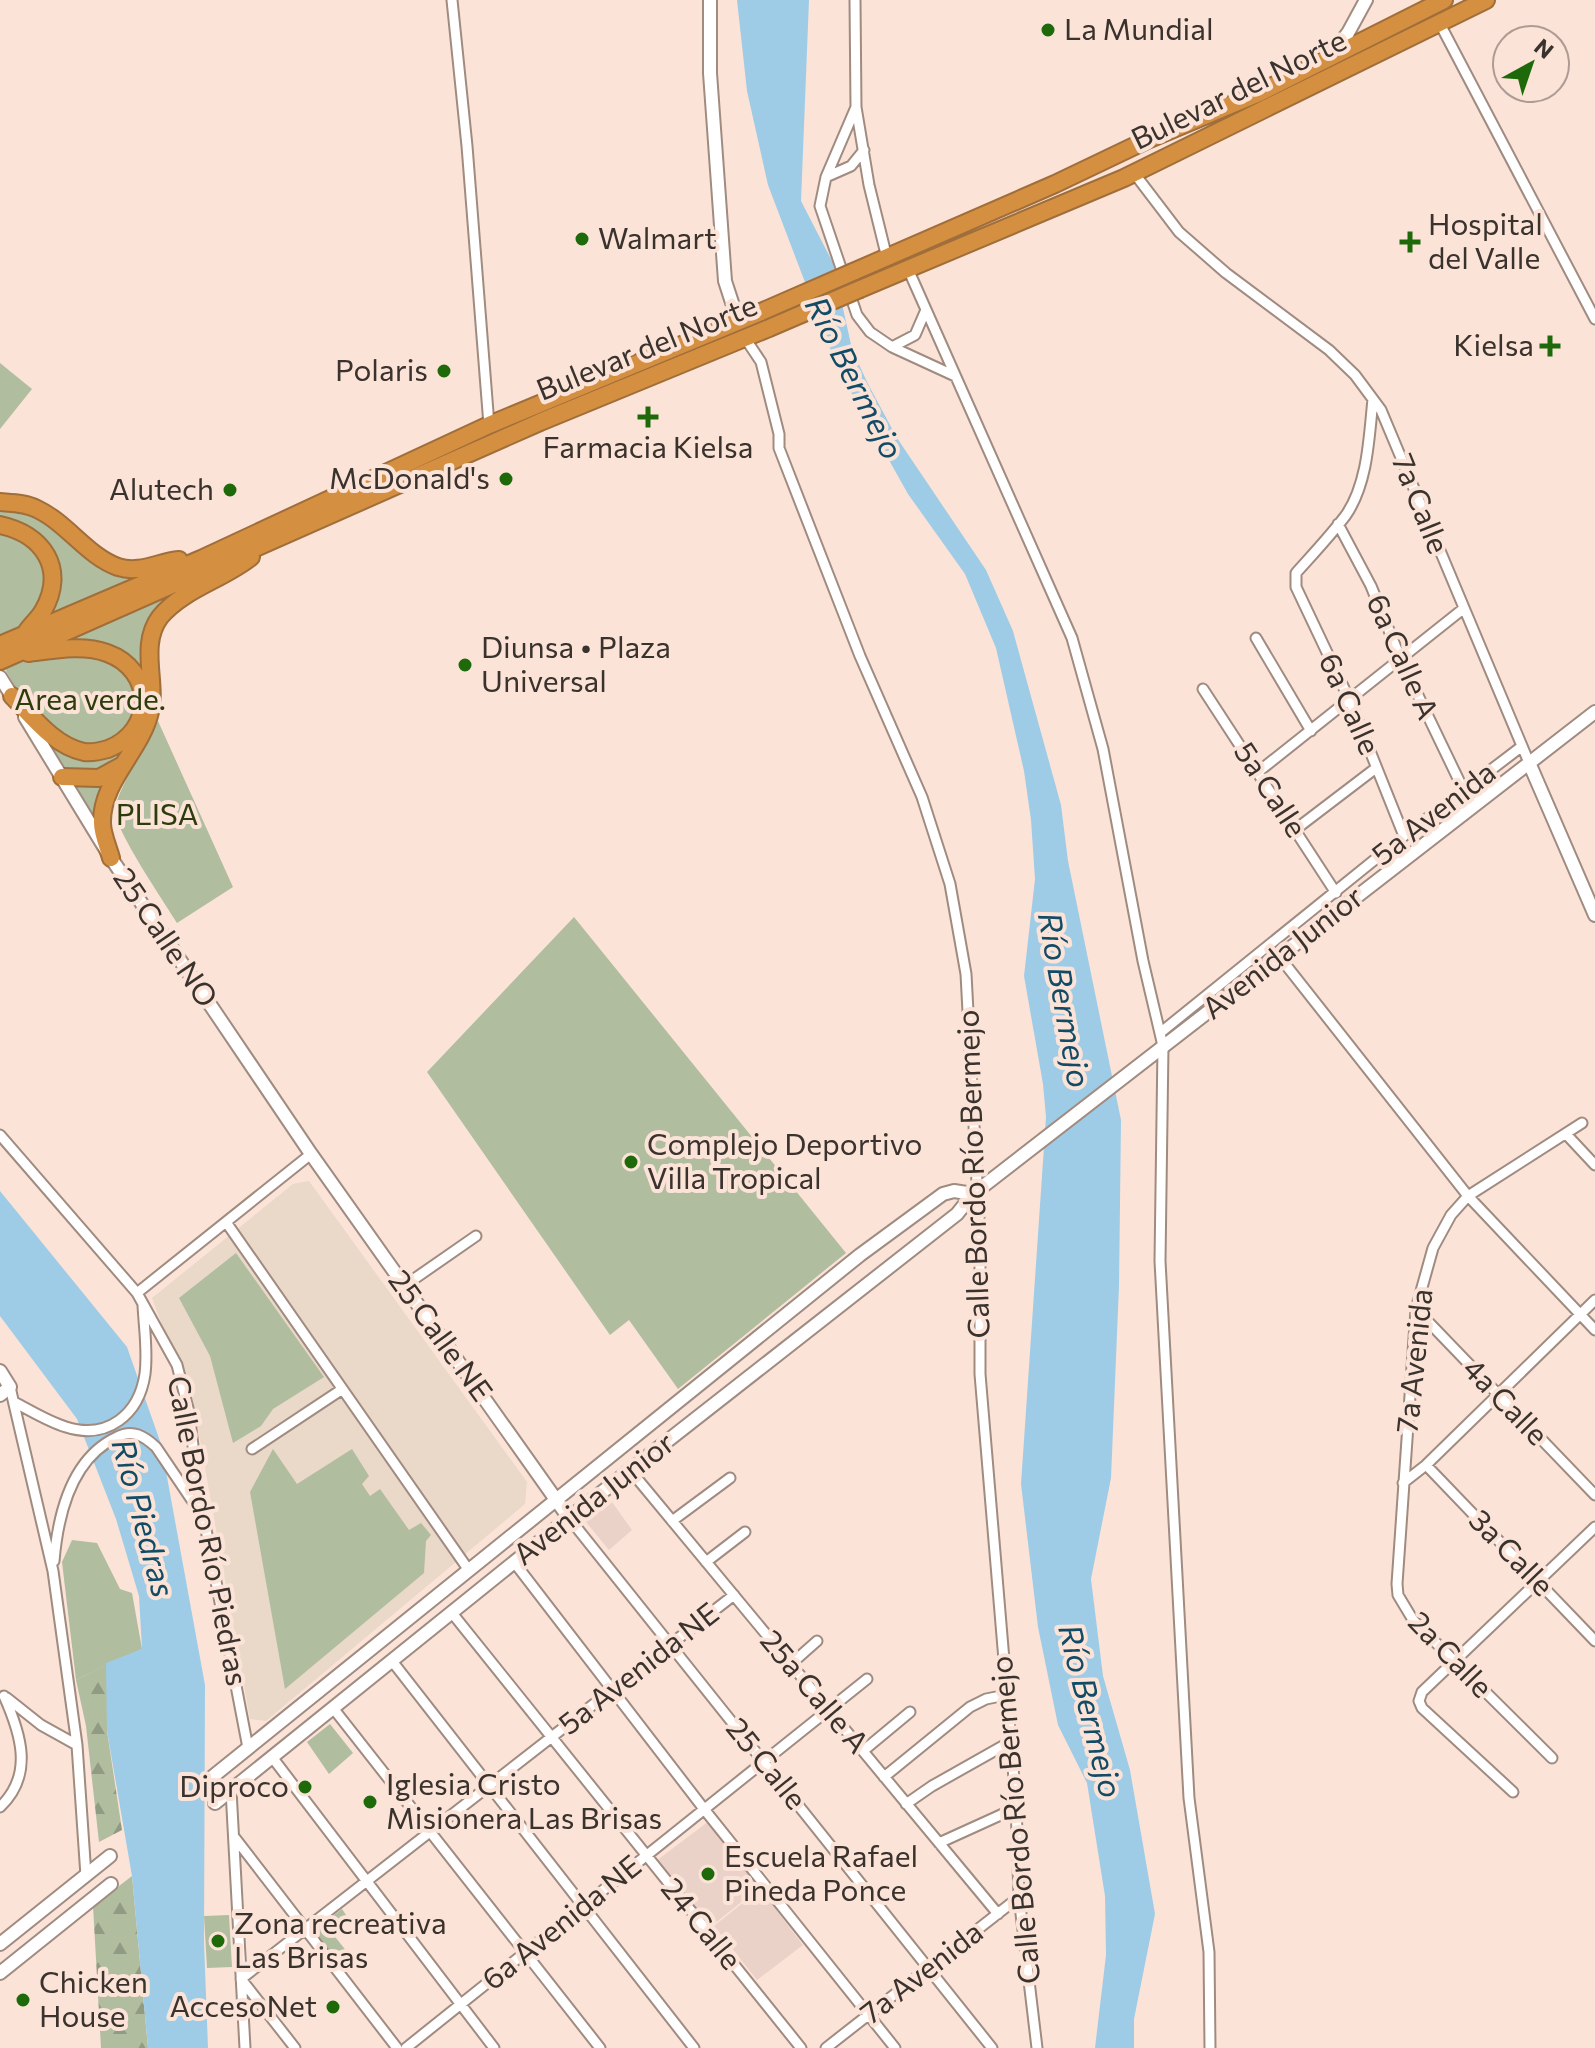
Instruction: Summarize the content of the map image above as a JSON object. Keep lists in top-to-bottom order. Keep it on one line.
{"streets":{"highway":["Bulevar del Norte"],"main road":["7a Calle","25 Calle NO","Avenida Junior","25 Calle NE"],"street":["6a Calle A","6a Calle","5a Calle","5a Avenida","Calle Bordo Río Bermejo","7a Avenida","4a Calle","Calle Bordo Río Piedras","3a Calle","2a Calle","5a Avenida NE","25a Calle A","25 Calle","6a Avenida NE","24 Calle"]},"crossings":[["Bulevar del Norte","7a Calle"],["Bulevar del Norte","Calle Bordo Río Bermejo"],["7a Calle","5a Avenida"],["7a Calle","Avenida Junior"],["6a Calle A","6a Calle"],["6a Calle A","5a Avenida"],["6a Calle","5a Avenida"],["5a Calle","5a Avenida"],["5a Avenida","Avenida Junior"],["25 Calle NO","25 Calle NE"],["Avenida Junior","Calle Bordo Río Bermejo"],["Avenida Junior","25 Calle NE"],["Avenida Junior","Calle Bordo Río Piedras"],["Avenida Junior","25a Calle A"],["Avenida Junior","25 Calle"],["Avenida Junior","24 Calle"],["Calle Bordo Río Bermejo","7a Avenida"],["25 Calle NE","25 Calle"],["7a Avenida","4a Calle"],["7a Avenida","2a Calle"],["7a Avenida","25a Calle A"],["7a Avenida","25 Calle"],["5a Avenida NE","25a Calle A"],["5a Avenida NE","25 Calle"],["5a Avenida NE","24 Calle"],["25a Calle A","6a Avenida NE"],["25 Calle","6a Avenida NE"],["6a Avenida NE","24 Calle"]],"water":["Río Bermejo","Río Piedras"],"parks":["Area verde.","PLISA"],"places":{"other":["La Mundial","Walmart","Polaris","McDonald's","Alutech","Diunsa • Plaza Universal","Complejo Deportivo Villa Tropical","Diproco","Iglesia Cristo Misionera Las Brisas","Escuela Rafael Pineda Ponce","Zona recreativa Las Brisas","Chicken House","AccesoNet"],"health":["Hospital del Valle","Kielsa","Farmacia Kielsa"]},"north":"top right"}
